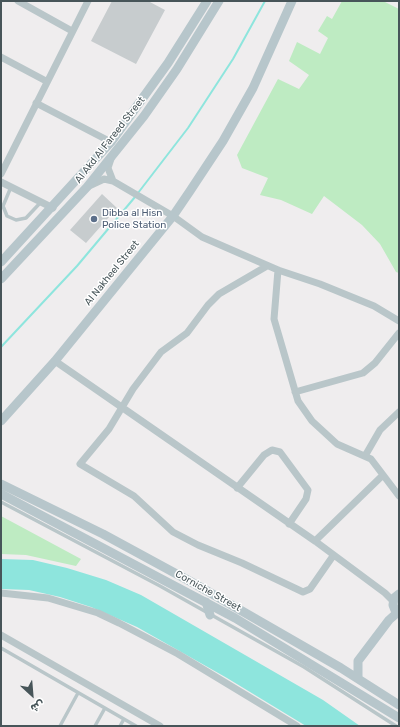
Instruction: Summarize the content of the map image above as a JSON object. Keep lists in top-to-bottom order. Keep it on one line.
{"streets":{"main road":["Al Akd Al Fareed Street","Al Nakheel Street","Corniche Street"]},"places":["Dibba al Hisn Police Station"],"north":"bottom right"}
